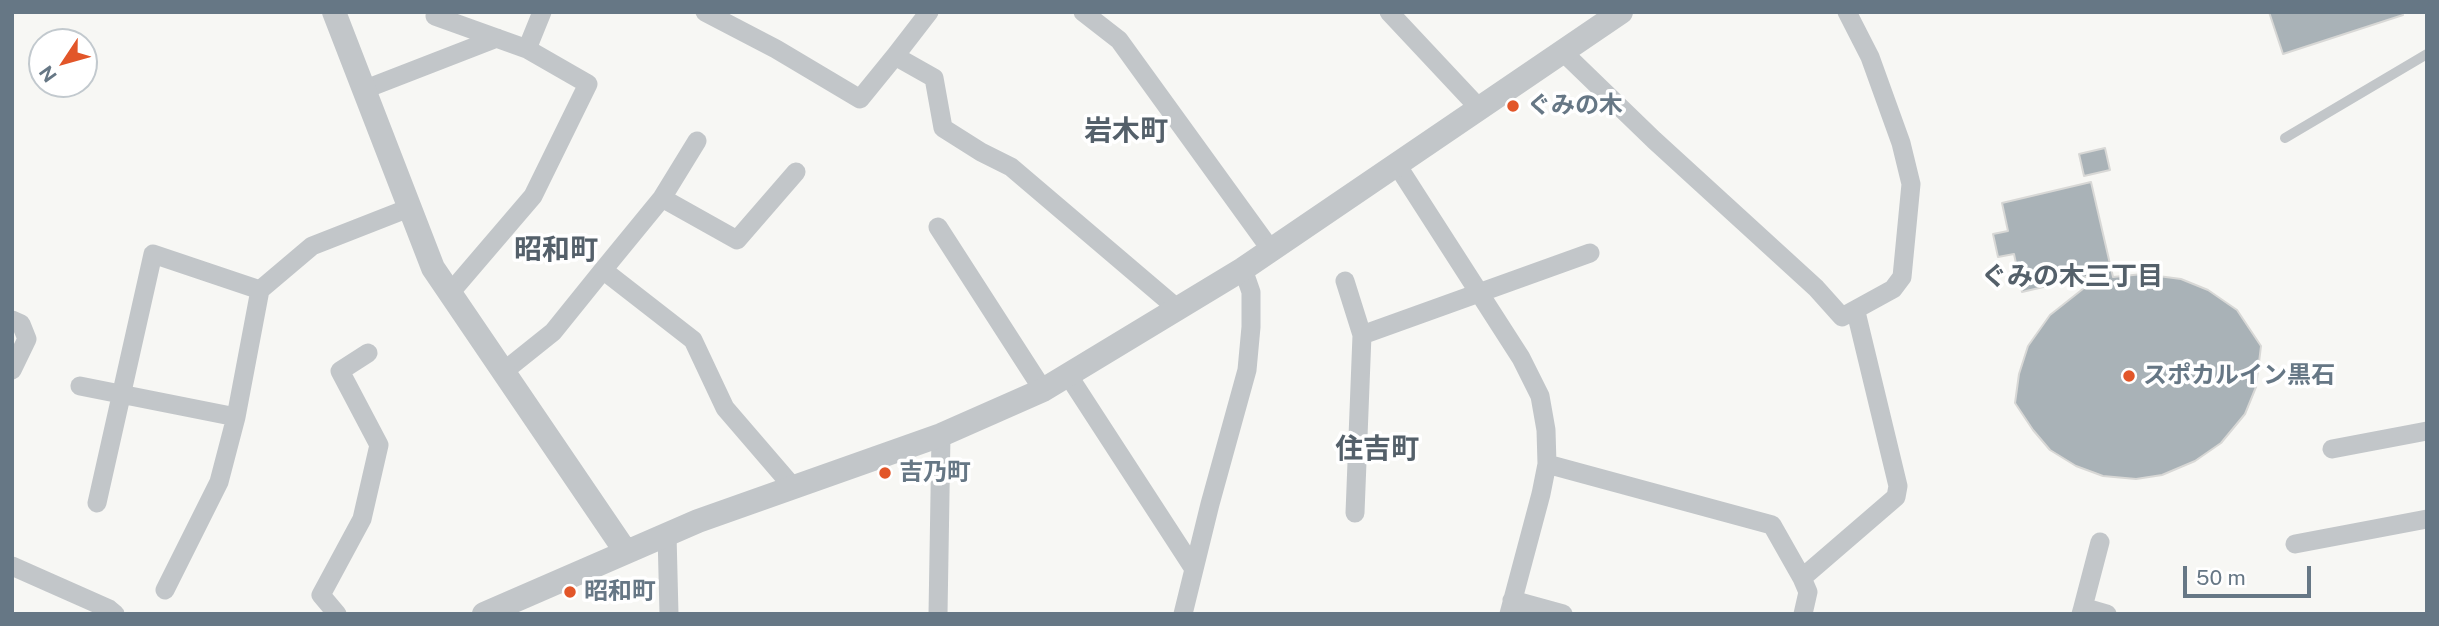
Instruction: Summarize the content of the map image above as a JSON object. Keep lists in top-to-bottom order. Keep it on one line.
{"districts":["岩木町","昭和町","ぐみの木三丁目","住吉町"],"places":["ぐみの木","スポカルイン黒石","吉乃町","昭和町"],"scale_bar":"50 m","north":"bottom left"}
